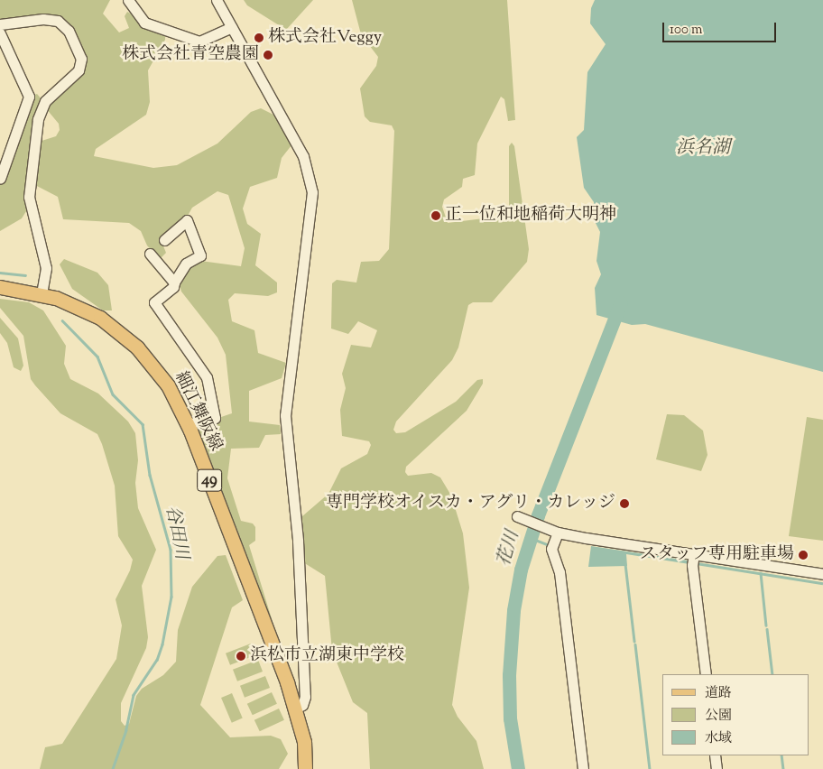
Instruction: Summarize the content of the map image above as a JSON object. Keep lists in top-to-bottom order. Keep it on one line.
{"streets":{"main road":["細江舞阪線","49"]},"water":["浜名湖","谷田川","花川"],"places":["株式会社Veggy","株式会社青空農園","正一位和地稲荷大明神","専門学校オイスカ・アグリ・カレッジ","スタッフ専用駐車場","浜松市立湖東中学校"],"legend":["道路","公園","水域"],"scale_bar":"100 m"}
